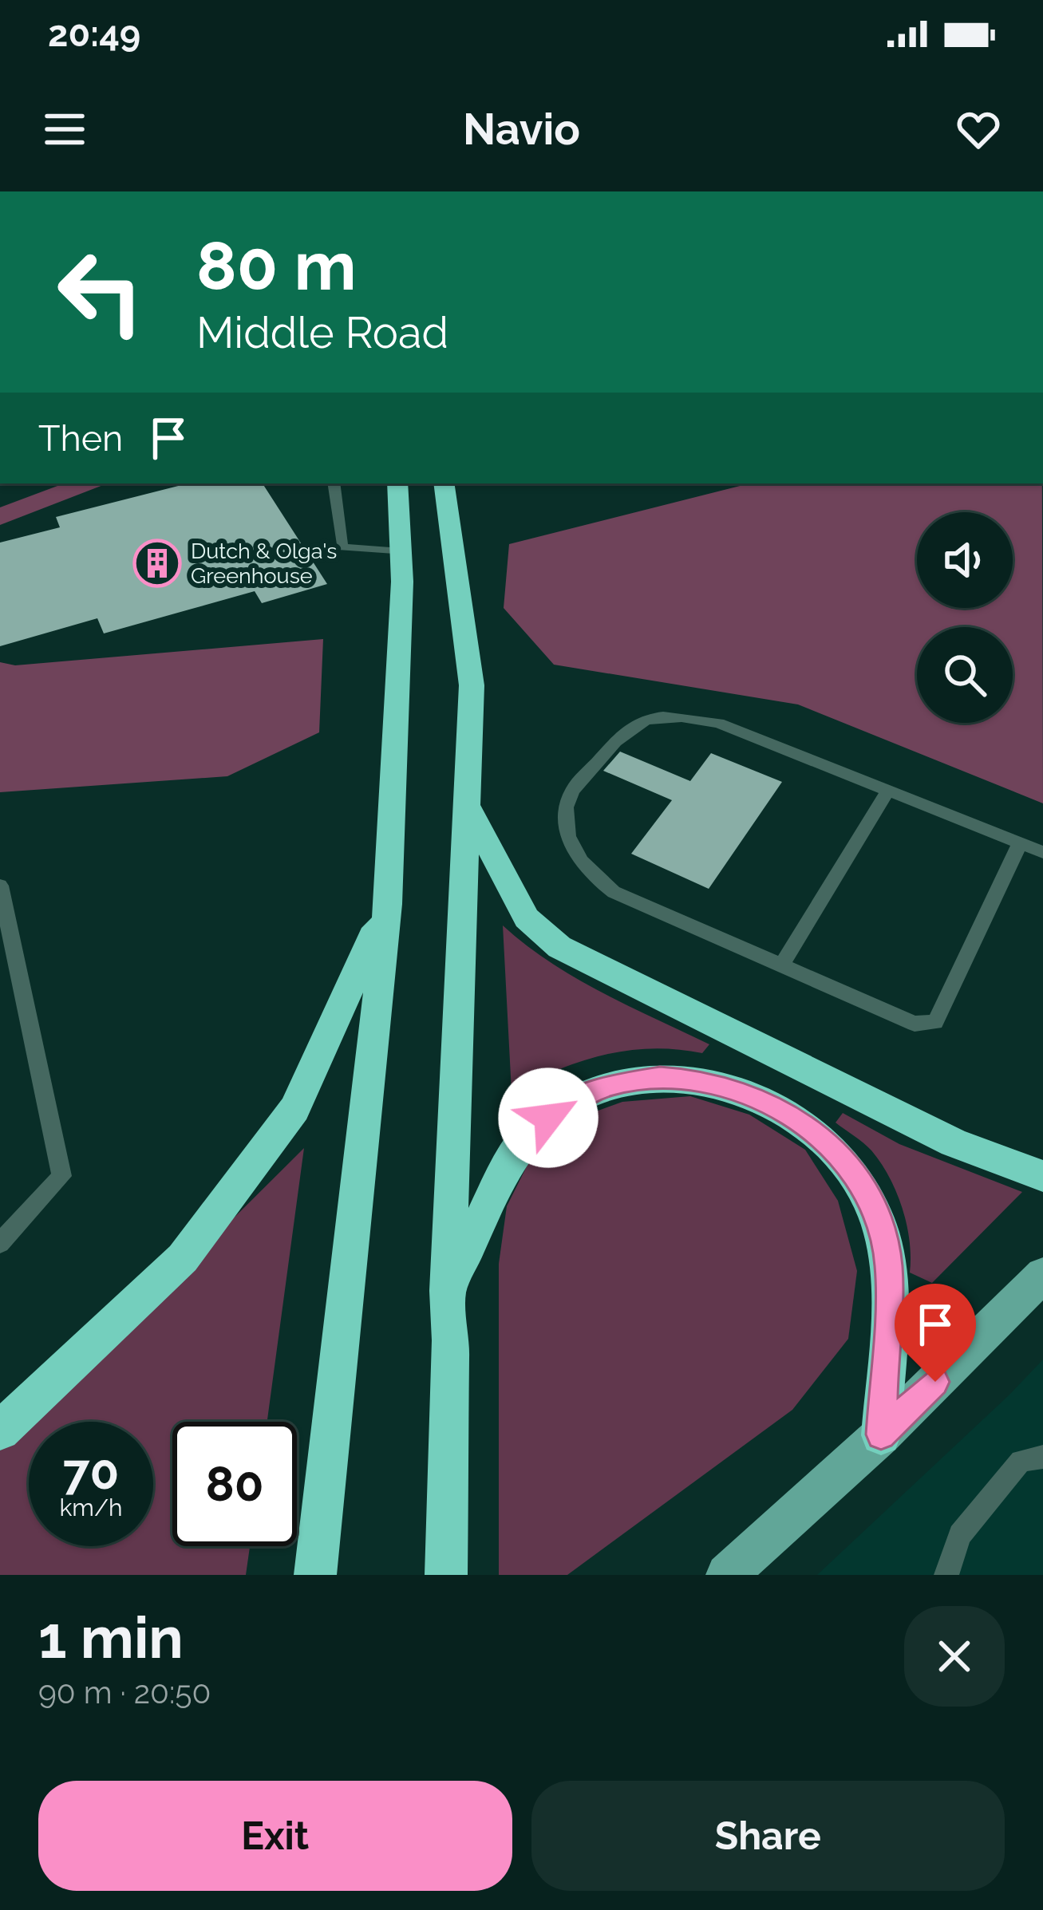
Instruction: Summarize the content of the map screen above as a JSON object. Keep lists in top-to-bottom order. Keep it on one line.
{"places":{"building":["Dutch & Olga's Greenhouse"]},"page":{"status":"20:49","header":"Navio","turn":["80 m","Middle Road"],"then":"Then","speed":"70 km/h","limit":"80","heading":["1 min","90 m · 20:50"],"buttons":["Exit","Share"]}}
